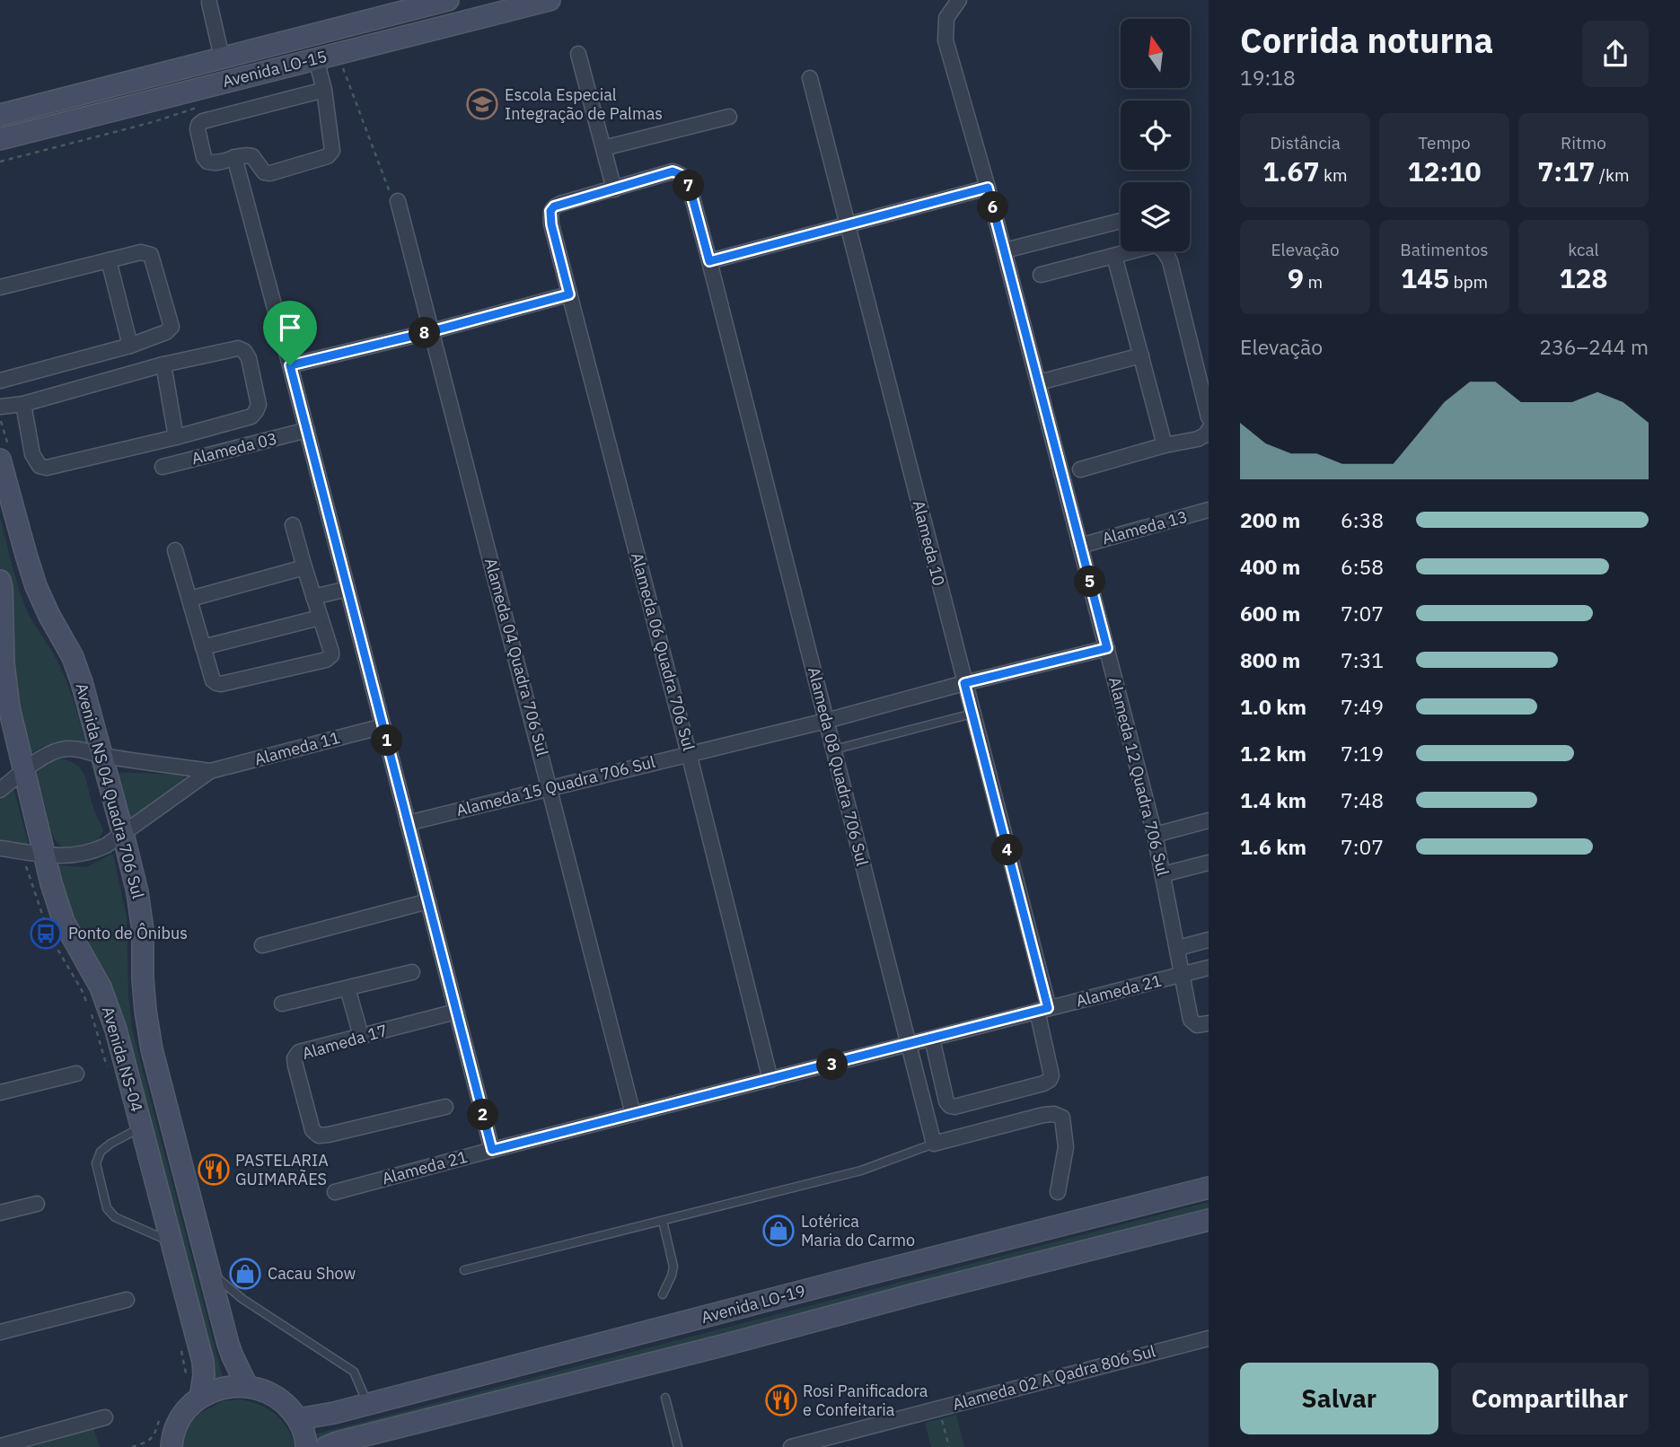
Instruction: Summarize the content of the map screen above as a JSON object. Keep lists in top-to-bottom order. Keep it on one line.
{"streets":{"street":["Avenida LO-15","Alameda 03","Alameda 13","Alameda 10","Alameda 06 Quadra 706 Sul","Alameda 04 Quadra 706 Sul","Alameda 11","Alameda 08 Quadra 706 Sul","Alameda 12 Quadra 706 Sul","Alameda 15 Quadra 706 Sul","Avenida NS 04 Quadra 706 Sul","Alameda 21","Alameda 17","Avenida NS-04","Avenida LO-19","Alameda 02 A Qadra 806 Sul"]},"crossings":[["Alameda 13","Alameda 12 Quadra 706 Sul"],["Alameda 10","Alameda 15 Quadra 706 Sul"],["Alameda 10","Alameda 21"],["Alameda 06 Quadra 706 Sul","Alameda 08 Quadra 706 Sul"],["Alameda 06 Quadra 706 Sul","Alameda 15 Quadra 706 Sul"],["Alameda 06 Quadra 706 Sul","Alameda 21"],["Alameda 04 Quadra 706 Sul","Alameda 15 Quadra 706 Sul"],["Alameda 04 Quadra 706 Sul","Alameda 21"],["Alameda 11","Avenida NS 04 Quadra 706 Sul"],["Alameda 11","Avenida NS-04"],["Alameda 08 Quadra 706 Sul","Alameda 15 Quadra 706 Sul"],["Alameda 08 Quadra 706 Sul","Alameda 21"],["Alameda 12 Quadra 706 Sul","Alameda 15 Quadra 706 Sul"],["Alameda 12 Quadra 706 Sul","Alameda 21"],["Avenida NS 04 Quadra 706 Sul","Avenida NS-04"]],"places":{"school or university":["Escola Especial Integração de Palmas"],"bus stop":["Ponto de Ônibus"],"restaurant":["PASTELARIA GUIMARÃES","Rosi Panificadora e Confeitaria"],"shop":["Lotérica Maria do Carmo","Cacau Show"]},"north":"top","page":{"heading":["Corrida noturna","19:18"],"stats":[["Distância","1.67 km"],["Tempo","12:10"],["Ritmo","7:17 /km"],["Elevação","9 m"],["Batimentos","145 bpm"],["kcal","128"]],"pins":["7","6","8","5","1","4","3","2"],"chart":["Elevação","236–244 m"],"list":[{"name":"200 m","note":"6:38"},{"name":"400 m","note":"6:58"},{"name":"600 m","note":"7:07"},{"name":"800 m","note":"7:31"},{"name":"1.0 km","note":"7:49"},{"name":"1.2 km","note":"7:19"},{"name":"1.4 km","note":"7:48"},{"name":"1.6 km","note":"7:07"}],"buttons":["Salvar","Compartilhar"]}}
